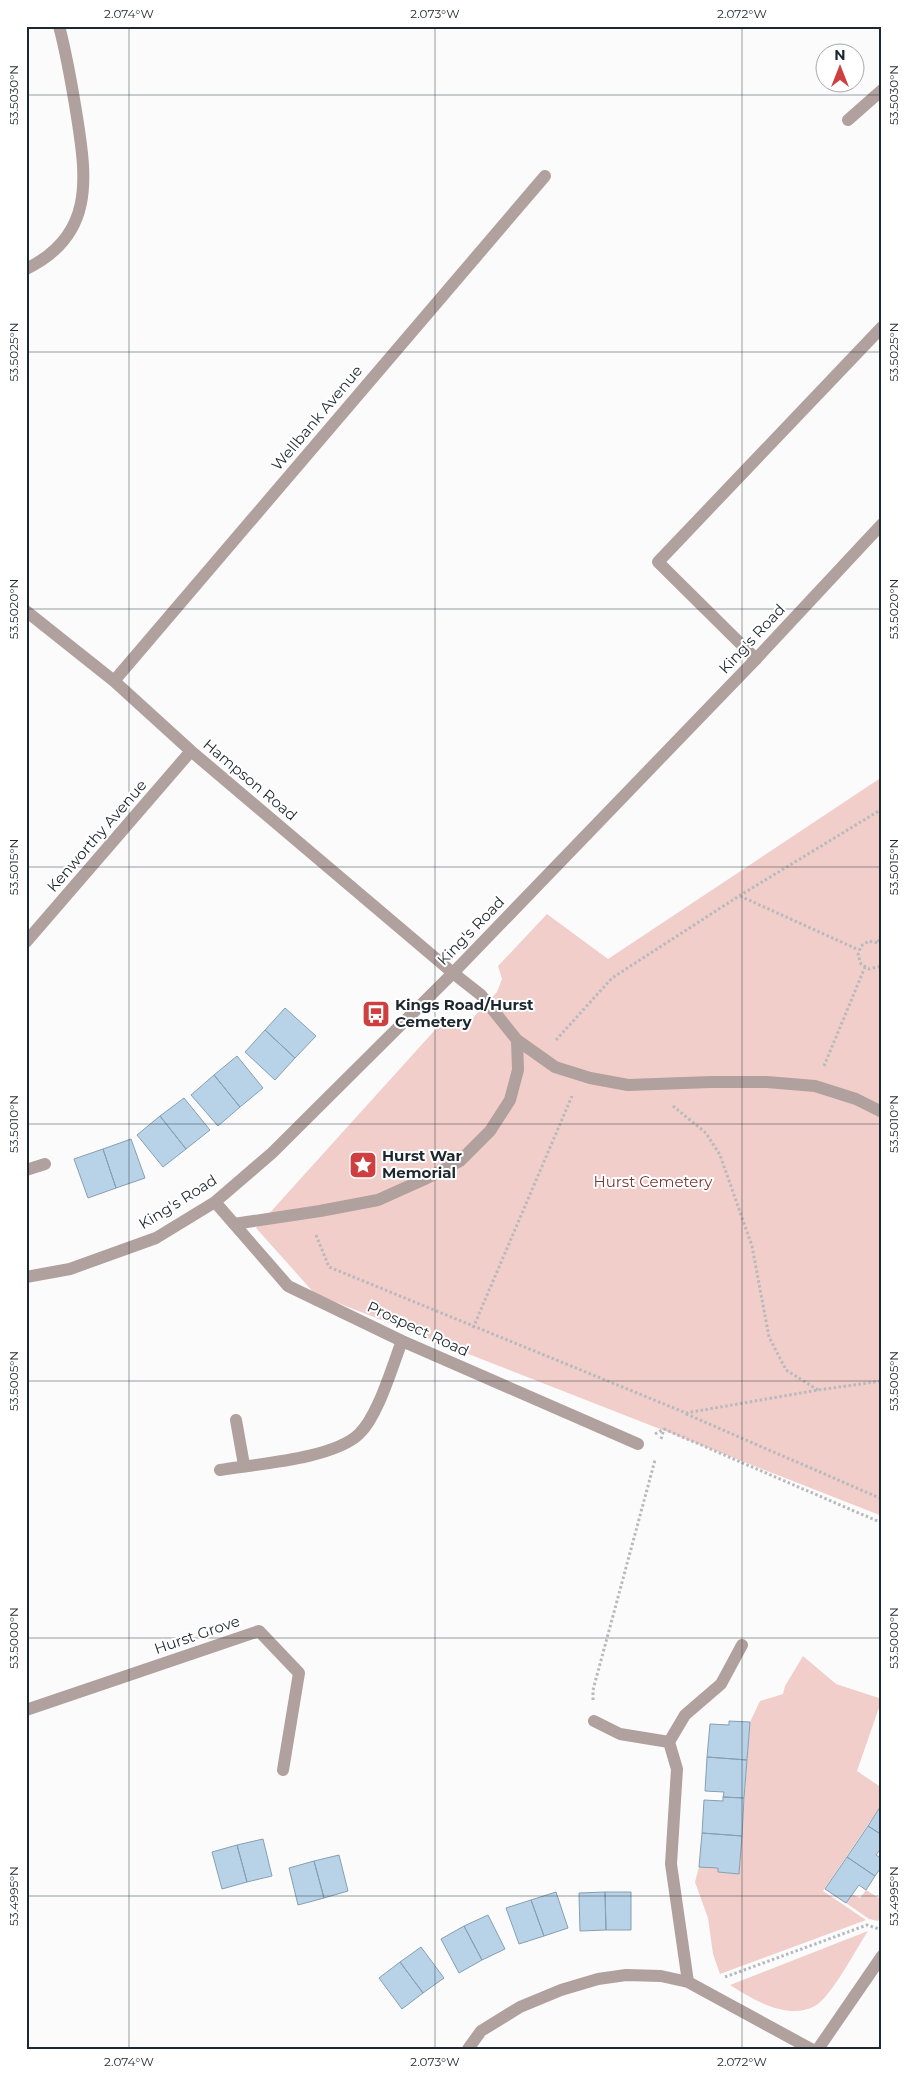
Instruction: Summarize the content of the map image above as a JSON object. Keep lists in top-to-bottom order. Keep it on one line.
{"streets":{"street":["Wellbank Avenue","King's Road","Hampson Road","Kenworthy Avenue","Prospect Road","Hurst Grove"]},"crossings":[["Wellbank Avenue","Hampson Road"],["King's Road","Hampson Road"],["King's Road","Prospect Road"],["Hampson Road","Kenworthy Avenue"]],"parks":["Hurst Cemetery"],"places":{"bus stop":["Kings Road/Hurst Cemetery"],"place":["Hurst War Memorial"]},"north":"top","coordinates":["2.074°W","2.073°W","2.072°W","53.5030°N","53.5025°N","53.5020°N","53.5015°N","53.5010°N","53.5005°N","53.5000°N","53.4995°N"]}
